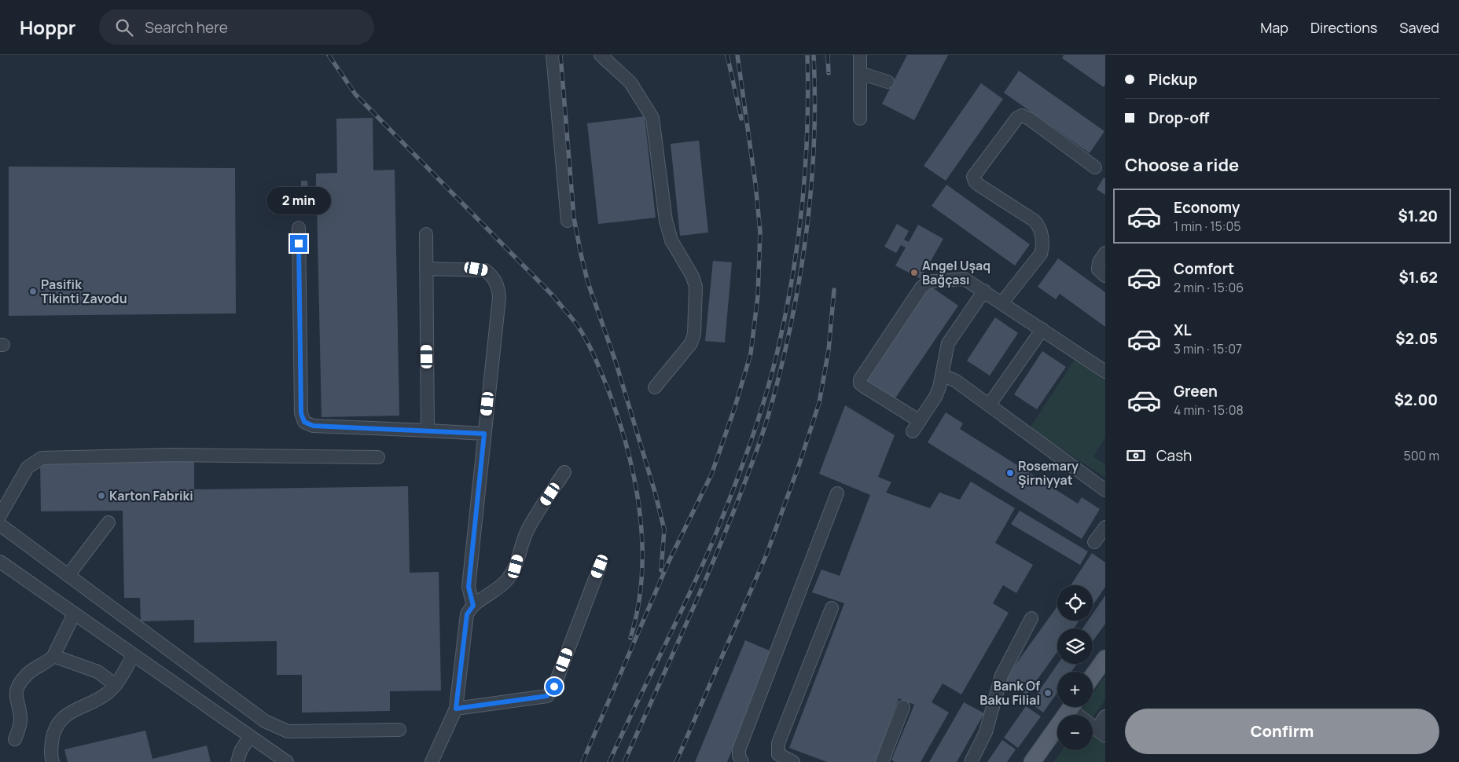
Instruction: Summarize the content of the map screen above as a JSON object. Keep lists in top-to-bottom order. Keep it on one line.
{"places":["Angel Uşaq Bağçası","Pasifik Tikinti Zavodu","Rosemary Şirniyyat","Karton Fabriki","Bank Of Baku Filial"],"page":{"header":"Hoppr","search":"Search here","nav":["Map","Directions","Saved"],"banner":["Pickup","Drop-off"],"heading":"Choose a ride","bubble":"2 min","list":[{"name":"Economy","note":"1 min · 15:05","value":"$1.20"},{"name":"Comfort","note":"2 min · 15:06","value":"$1.62"},{"name":"XL","note":"3 min · 15:07","value":"$2.05"},{"name":"Green","note":"4 min · 15:08","value":"$2.00"}],"pay":["Cash","500 m"],"map_buttons":["+","−"],"buttons":"Confirm"}}
